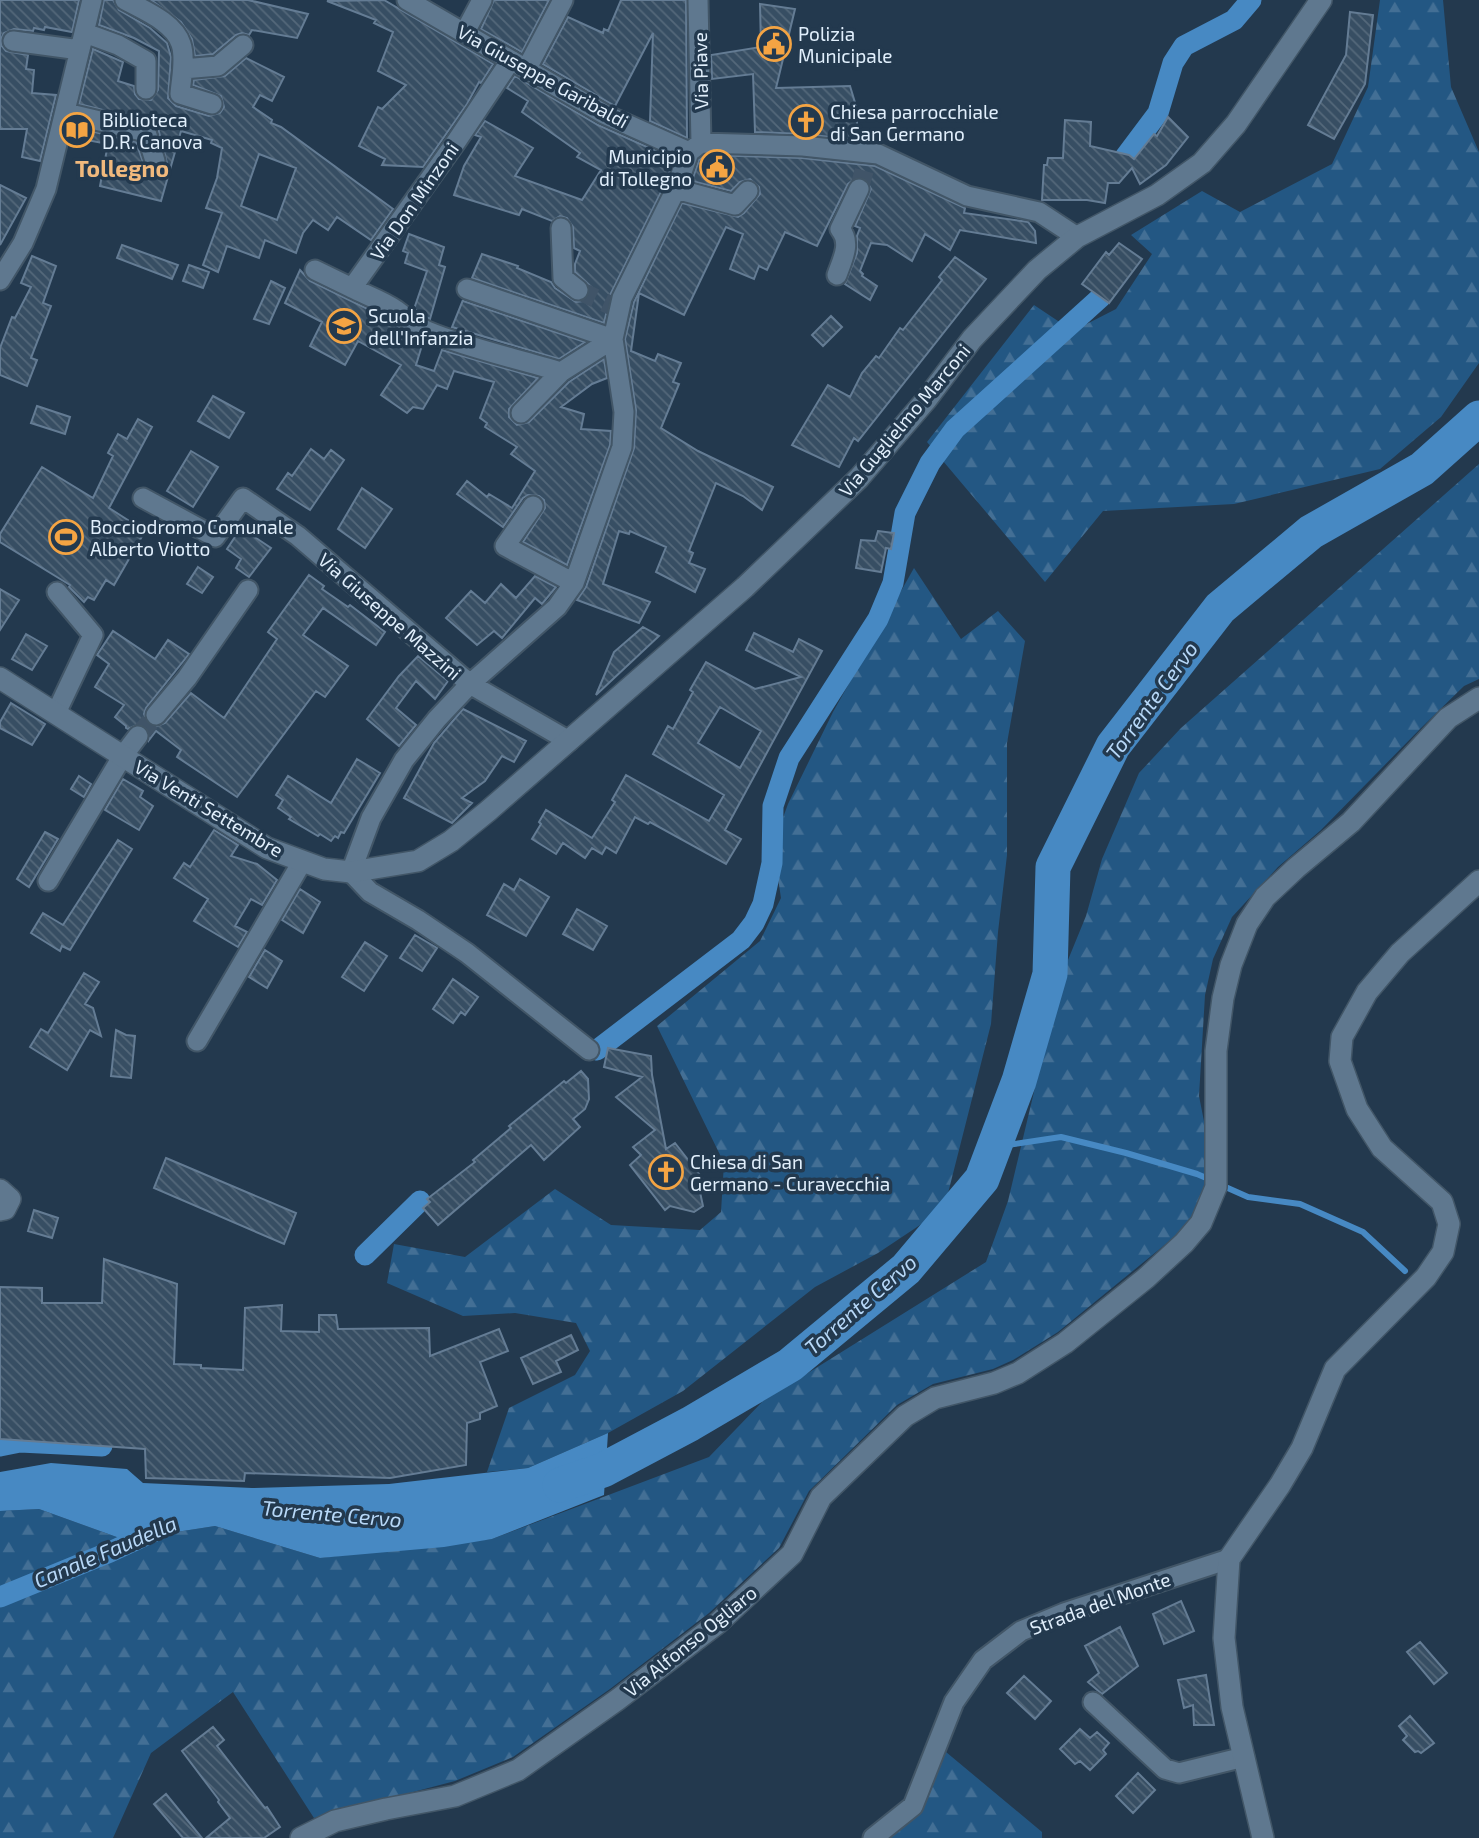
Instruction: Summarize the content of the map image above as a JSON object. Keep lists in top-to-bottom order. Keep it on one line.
{"streets":{"street":["Via Piave","Via Giuseppe Garibaldi","Via Don Minzoni","Via Guglielmo Marconi","Via Giuseppe Mazzini","Via Venti Settembre","Strada del Monte","Via Alfonso Ogliaro"]},"crossings":[["Via Piave","Via Giuseppe Garibaldi"],["Via Piave","Via Giuseppe Mazzini"],["Via Giuseppe Garibaldi","Via Don Minzoni"],["Via Giuseppe Garibaldi","Via Guglielmo Marconi"],["Via Giuseppe Garibaldi","Via Giuseppe Mazzini"],["Via Guglielmo Marconi","Via Giuseppe Mazzini"],["Via Guglielmo Marconi","Via Venti Settembre"],["Via Giuseppe Mazzini","Via Venti Settembre"]],"districts":["Tollegno"],"water":["Torrente Cervo","Canale Faudella"],"places":{"public building":["Polizia Municipale","Municipio di Tollegno"],"church":["Chiesa parrocchiale di San Germano","Chiesa di San Germano - Curavecchia"],"library":["Biblioteca D.R. Canova"],"school or university":["Scuola dell'Infanzia"],"sports":["Bocciodromo Comunale Alberto Viotto"]}}
